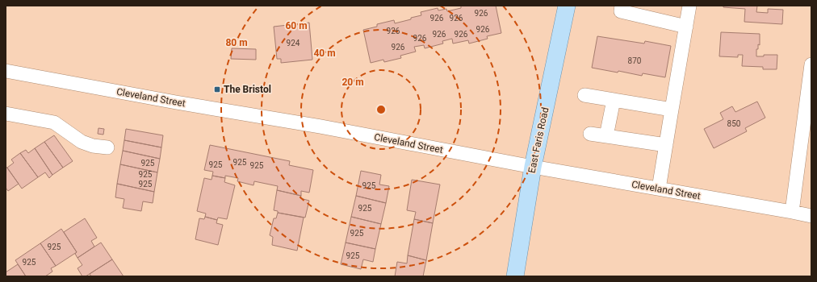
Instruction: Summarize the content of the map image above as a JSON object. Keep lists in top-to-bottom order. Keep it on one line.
{"streets":{"main road":["East Faris Road"],"street":["Cleveland Street"]},"crossings":[["Cleveland Street","East Faris Road"]],"places":{"transit":["The Bristol"]},"house_numbers":["926","926","926","926","926","926","926","926","924","926","870","850","925","925","925","925","925","925","925","925","925","925","925","925"],"rings":["60 m","80 m","40 m","20 m"]}
